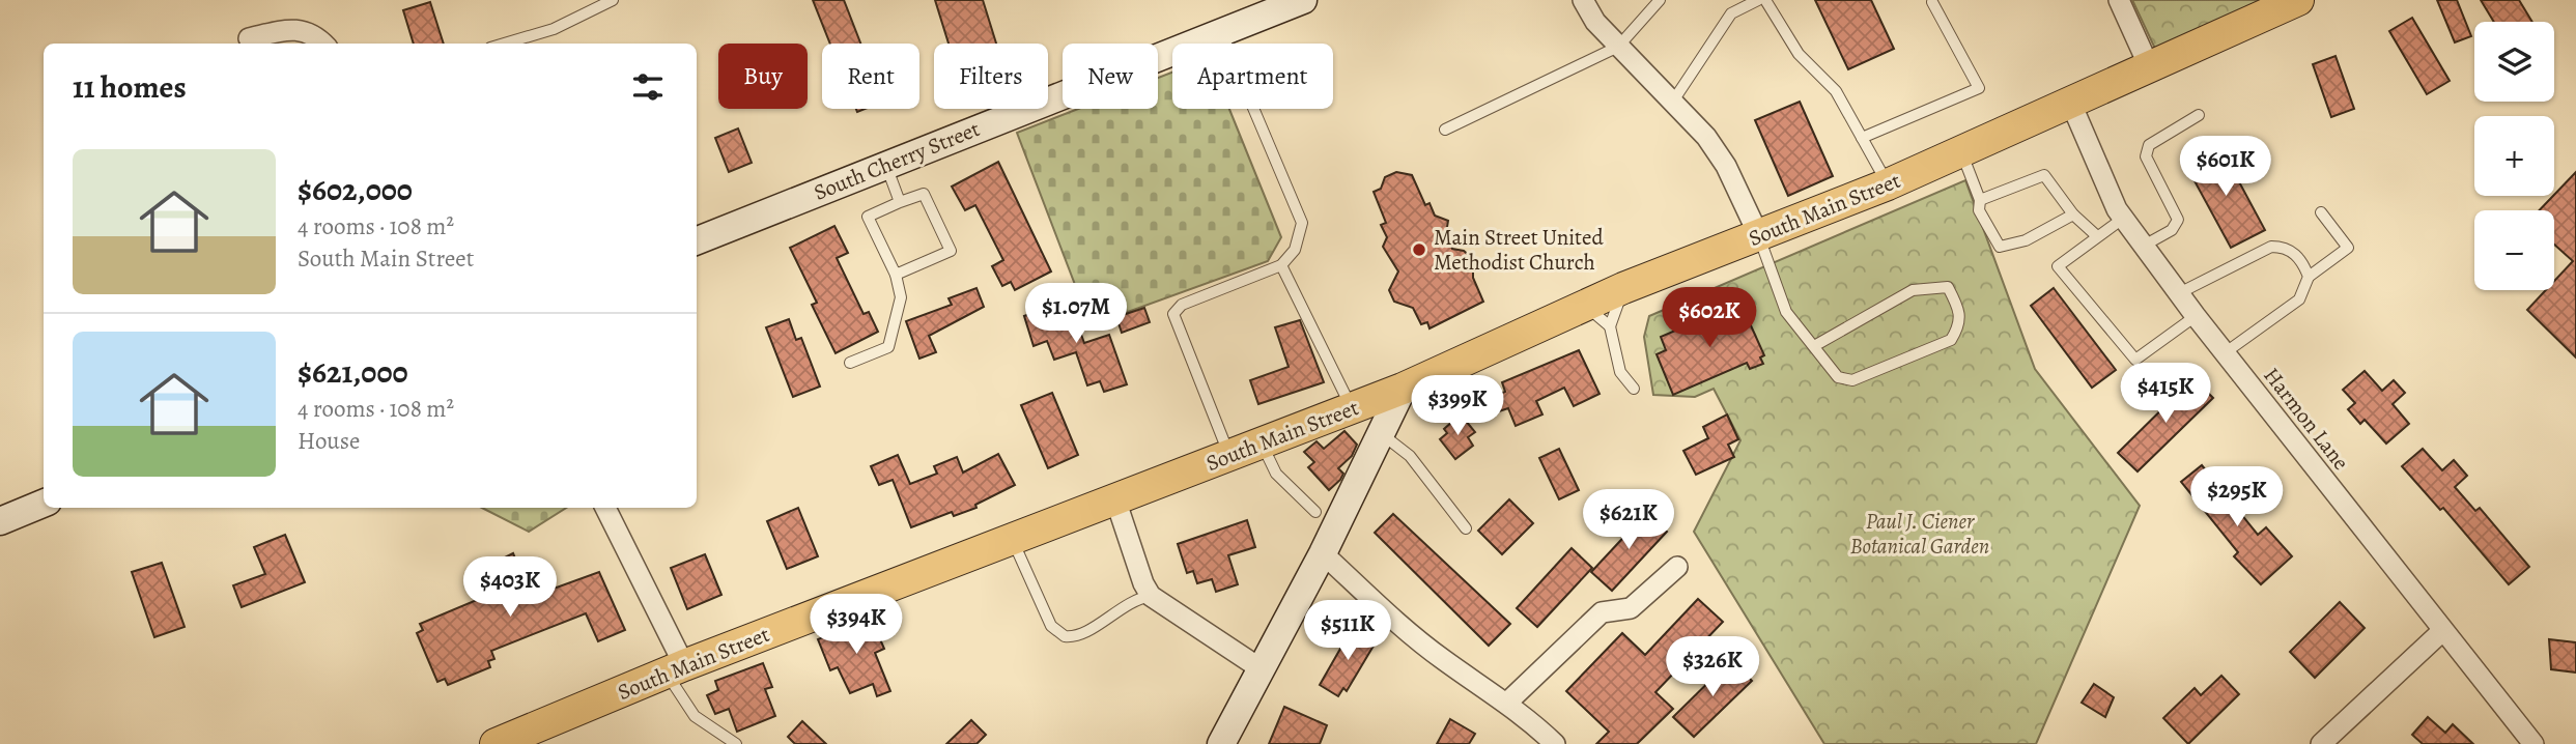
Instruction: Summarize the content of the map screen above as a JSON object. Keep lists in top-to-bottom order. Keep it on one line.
{"streets":{"main road":["South Cherry Street","South Main Street"],"street":["Harmon Lane"]},"crossings":[["South Main Street","Harmon Lane"]],"parks":["Paul J. Ciener Botanical Garden"],"places":["Main Street United Methodist Church"],"page":{"map_buttons":["+","−"],"chip":["Buy","Rent","Filters","New","Apartment"],"heading":"11 homes","list":[{"name":"$602,000","note":"4 rooms · 108 m² · South Main Street"},{"name":"$621,000","note":"4 rooms · 108 m² · House"}],"price":["$601K","$1.07M","$602K","$415K","$399K","$295K","$621K","$403K","$394K","$511K","$326K"]}}
